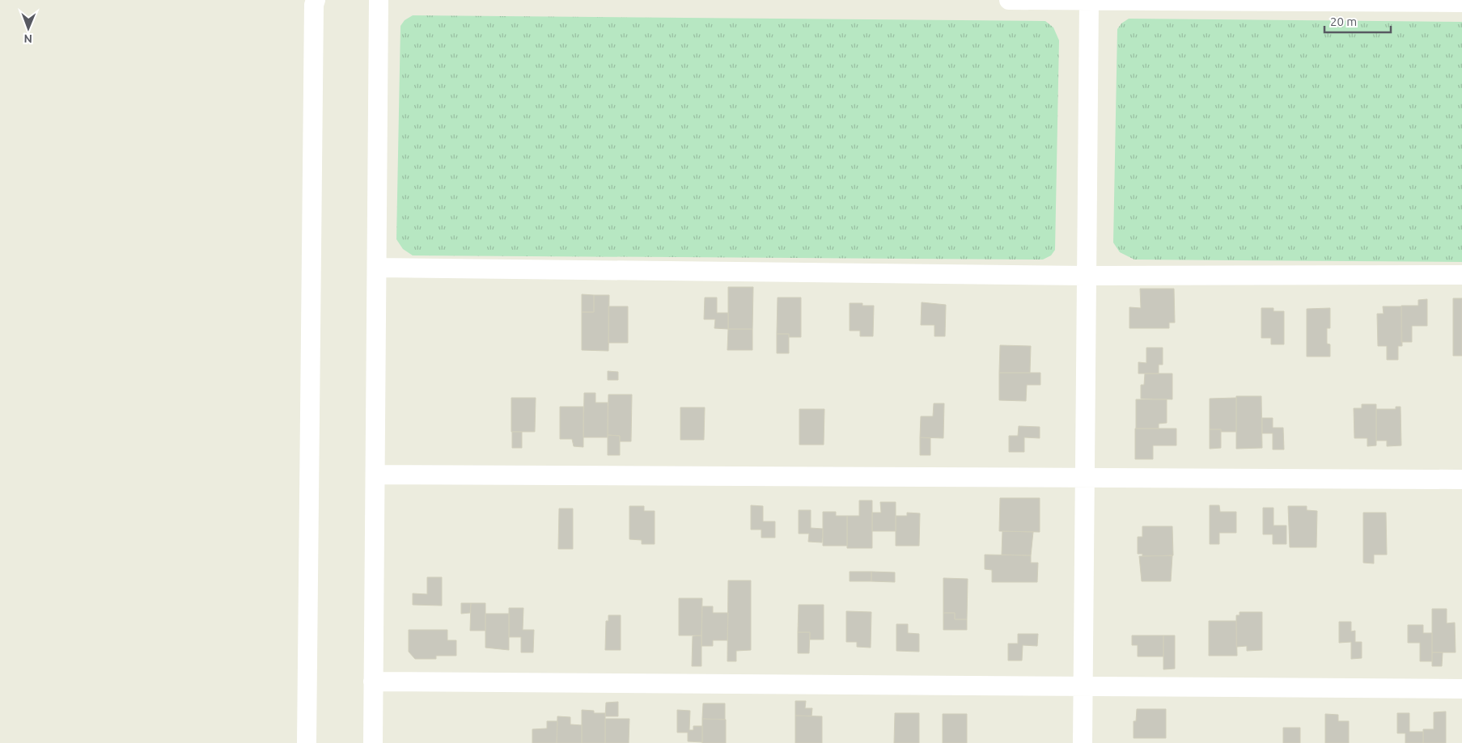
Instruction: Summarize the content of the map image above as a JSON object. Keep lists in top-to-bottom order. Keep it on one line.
{"scale_bar":"20 m","north":"bottom"}
